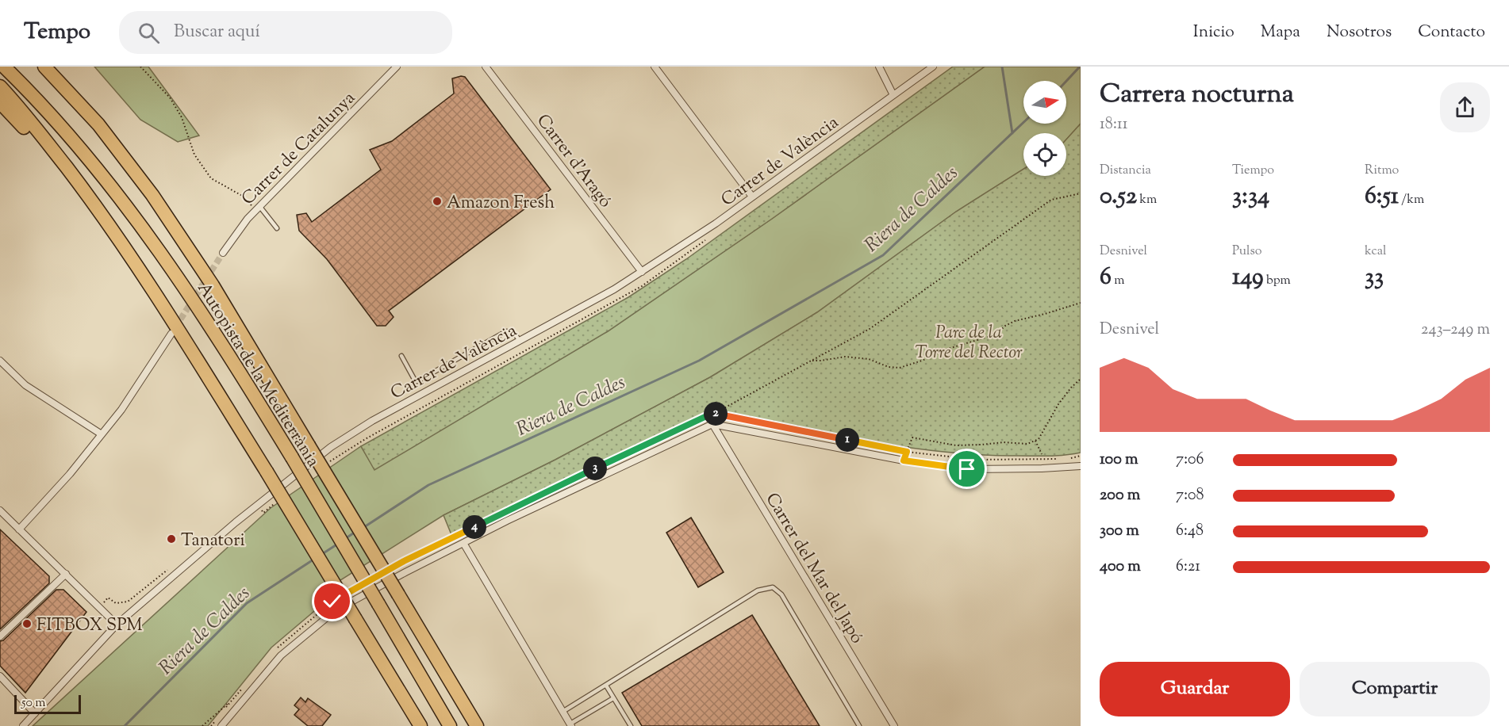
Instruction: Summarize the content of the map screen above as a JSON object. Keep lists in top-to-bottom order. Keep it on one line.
{"streets":{"highway":["Autopista de la Mediterrània"],"street":["Carrer de Catalunya","Carrer d'Aragó","Carrer de València","Carrer del Mar del Japó"]},"crossings":[["Carrer d'Aragó","Carrer de València"]],"water":["Riera de Caldes"],"parks":["Parc de la Torre del Rector"],"places":["Amazon Fresh","Tanatori","FITBOX SPM"],"scale_bar":"50 m","north":"right","page":{"header":"Tempo","search":"Buscar aquí","nav":["Inicio","Mapa","Nosotros","Contacto"],"heading":["Carrera nocturna","18:11"],"stats":[["Distancia","0.52 km"],["Tiempo","3:34"],["Ritmo","6:51 /km"],["Desnivel","6 m"],["Pulso","149 bpm"],["kcal","33"]],"chart":["Desnivel","243–249 m"],"pins":["2","1","3","4"],"list":[{"name":"100 m","note":"7:06"},{"name":"200 m","note":"7:08"},{"name":"300 m","note":"6:48"},{"name":"400 m","note":"6:21"}],"buttons":["Guardar","Compartir"],"scale":"50 m"}}
